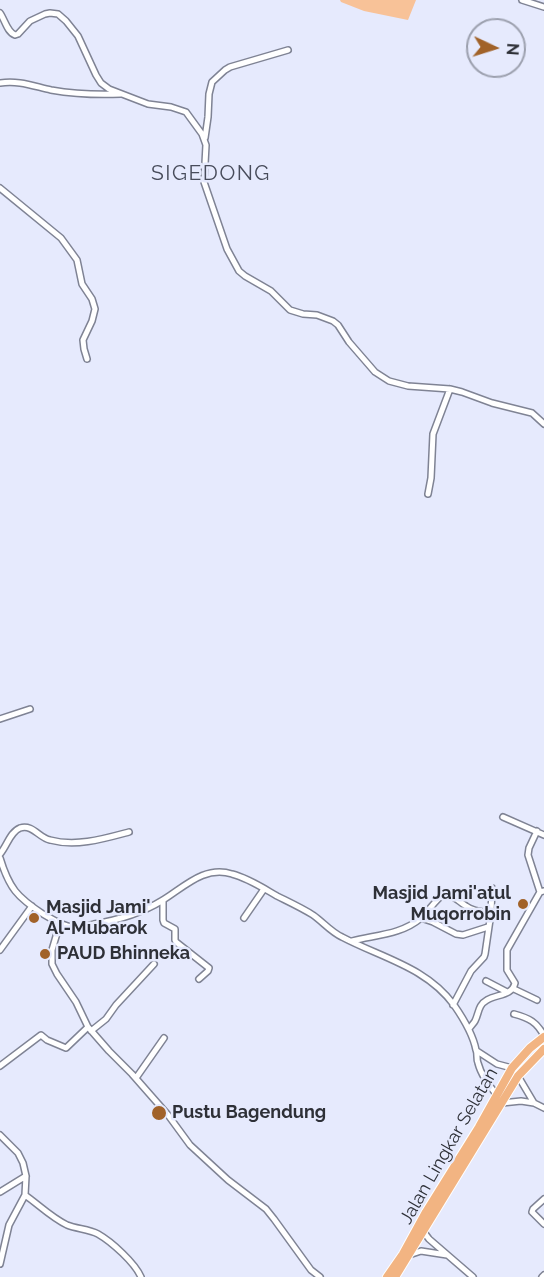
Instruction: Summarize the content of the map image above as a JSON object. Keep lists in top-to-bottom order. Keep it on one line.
{"streets":{"highway":["Jalan Lingkar Selatan"]},"districts":["SIGEDONG"],"places":["Masjid Jami'atul Muqorrobin","Masjid Jami' Al-Mubarok","PAUD Bhinneka","Pustu Bagendung"],"north":"right"}
